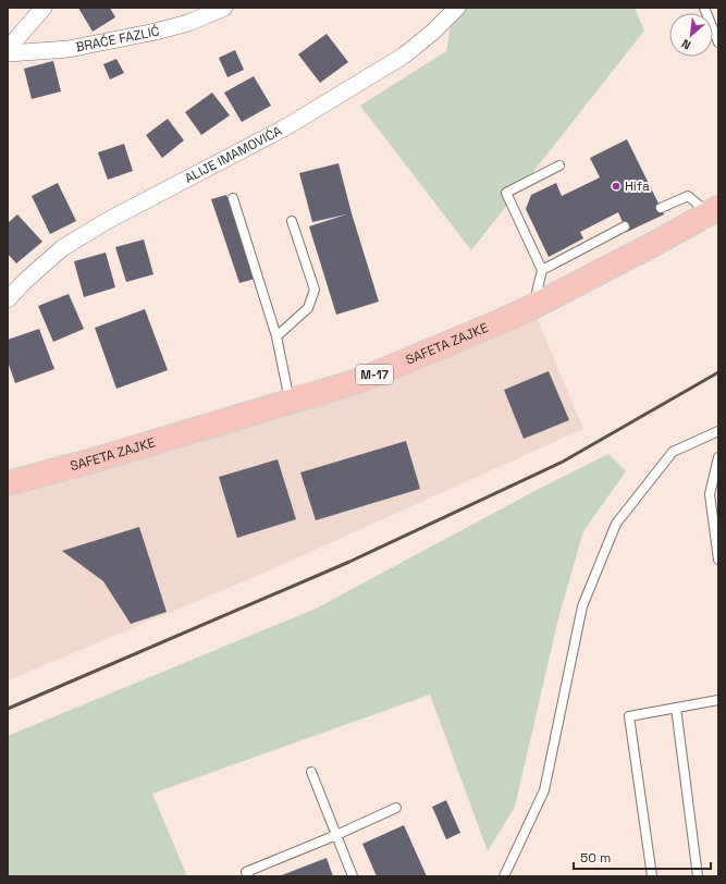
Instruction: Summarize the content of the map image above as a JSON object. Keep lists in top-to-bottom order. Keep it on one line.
{"streets":{"main road":["SAFETA ZAJKE","M-17"],"street":["BRAĆE FAZLIĆ","ALIJE IMAMOVIĆA"]},"places":["Hifa"],"scale_bar":"50 m","north":"bottom left"}
